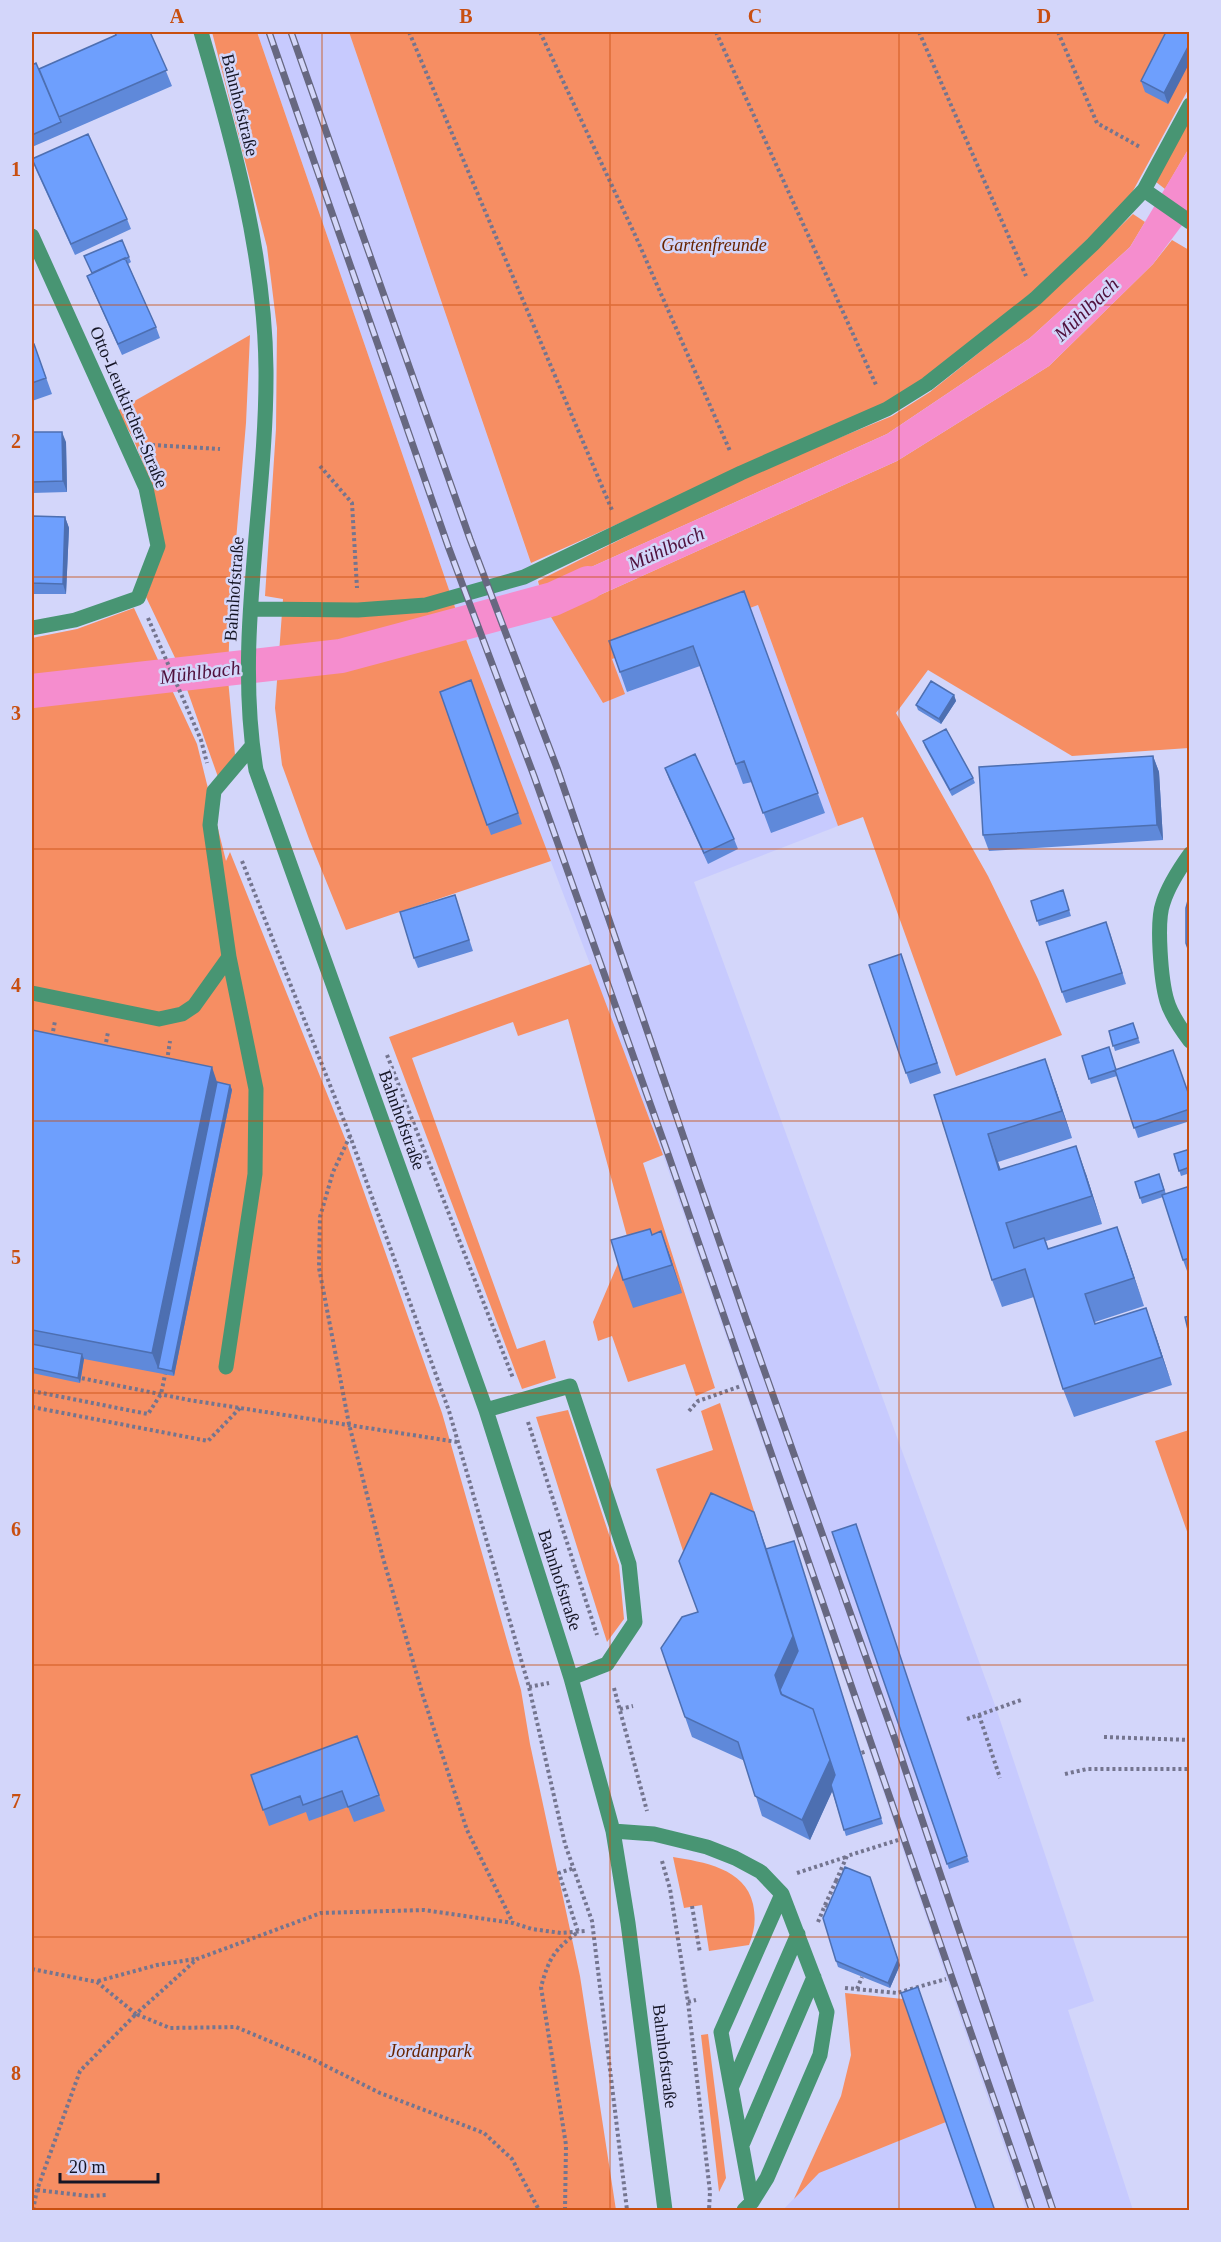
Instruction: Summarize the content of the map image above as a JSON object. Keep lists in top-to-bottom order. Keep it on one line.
{"streets":{"street":["Bahnhofstraße","Otto-Leutkircher-Straße"]},"water":["Mühlbach"],"parks":["Gartenfreunde","Jordanpark"],"scale_bar":"20 m","grid":{"columns":["A","B","C","D"],"rows":["1","2","3","4","5","6","7","8"]}}
